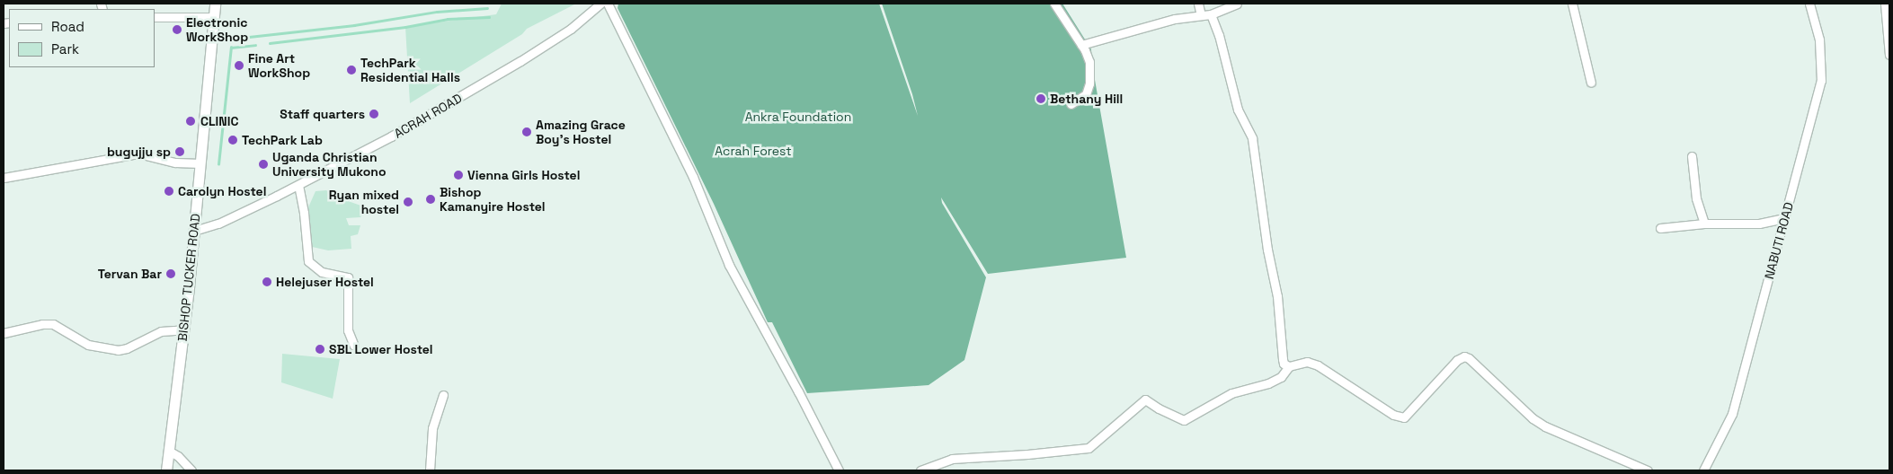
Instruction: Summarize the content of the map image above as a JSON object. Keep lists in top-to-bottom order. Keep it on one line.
{"streets":{"main road":["BISHOP TUCKER ROAD"],"street":["ACRAH ROAD","NABUTI ROAD"]},"crossings":[["ACRAH ROAD","BISHOP TUCKER ROAD"]],"parks":["Ankra Foundation","Acrah Forest"],"places":["Electronic WorkShop","Fine Art WorkShop","TechPark Residential Halls","Bethany Hill","Staff quarters","CLINIC","Amazing Grace Boy's Hostel","TechPark Lab","bugujju sp","Uganda Christian University Mukono","Vienna Girls Hostel","Carolyn Hostel","Bishop Kamanyire Hostel","Ryan mixed hostel","Tervan Bar","Helejuser Hostel","SBL Lower Hostel"],"legend":["Road","Park"]}
